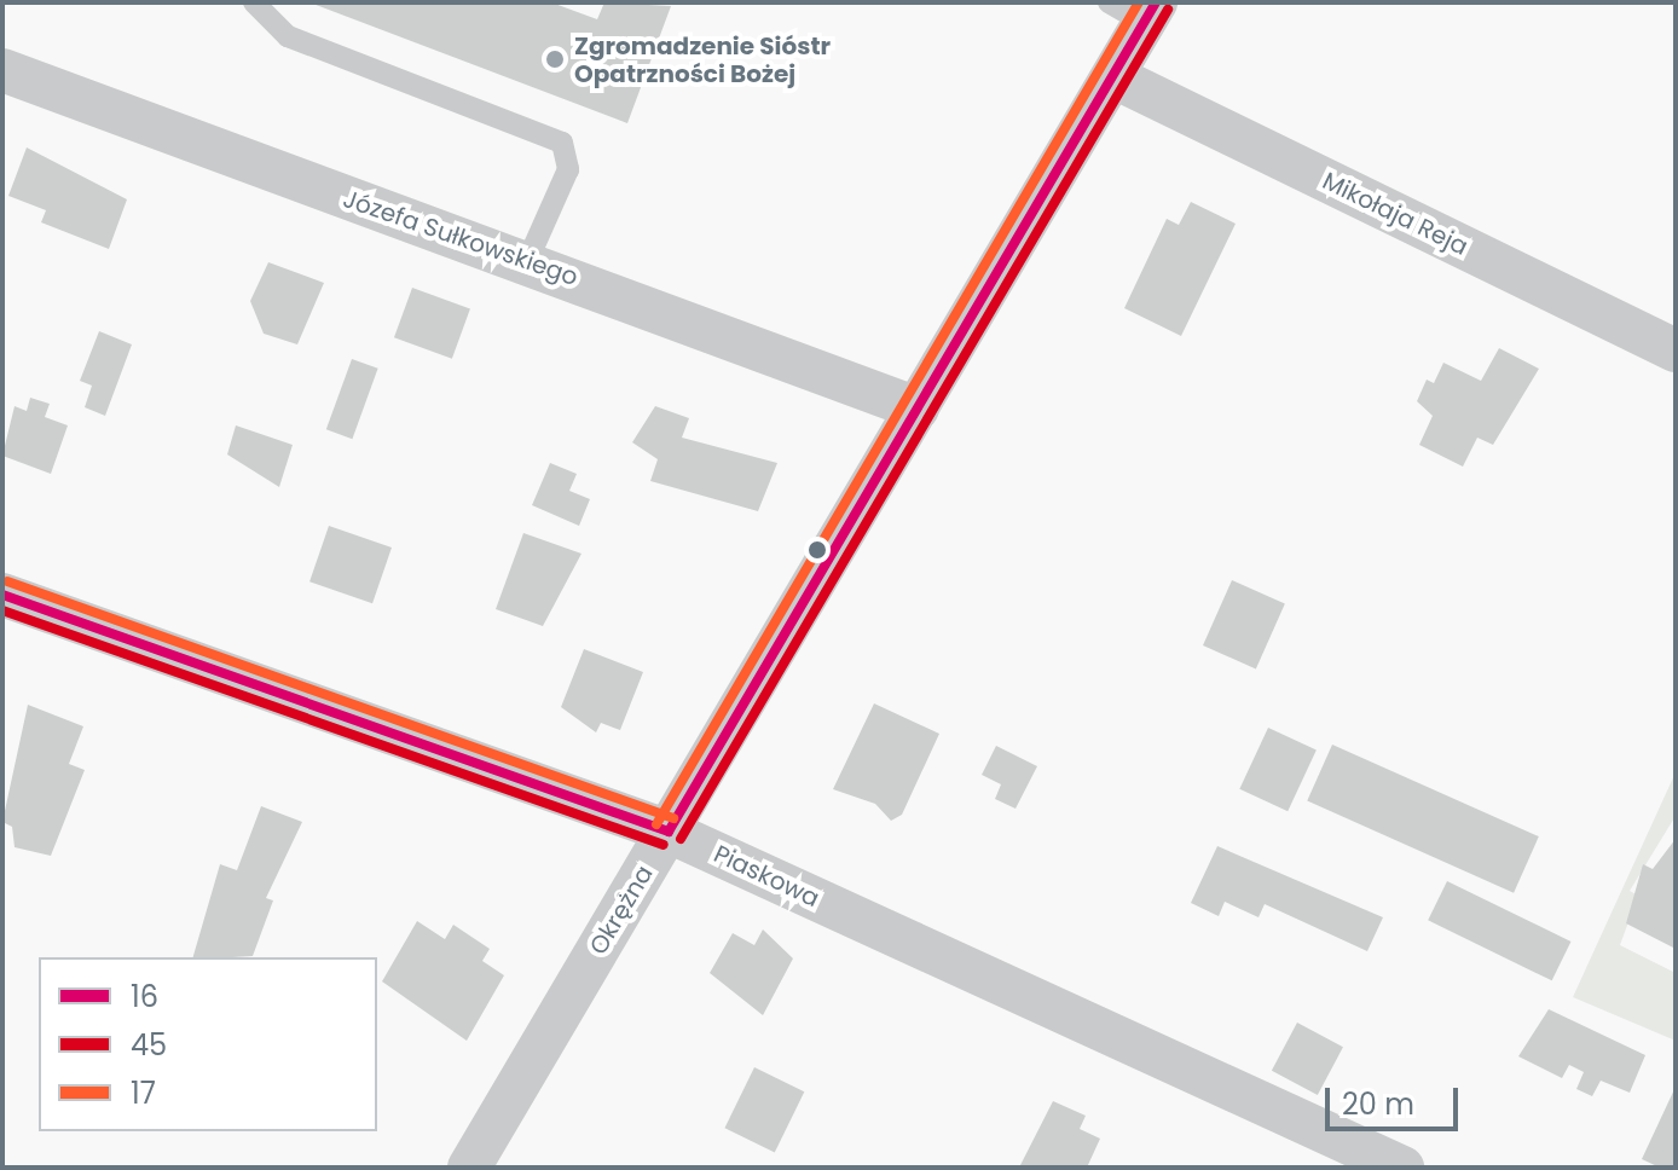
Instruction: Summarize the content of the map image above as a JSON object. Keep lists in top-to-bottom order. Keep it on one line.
{"streets":{"street":["Mikołaja Reja","Józefa Sułkowskiego","Piaskowa","Okrężna"]},"crossings":[["Mikołaja Reja","Okrężna"],["Józefa Sułkowskiego","Okrężna"],["Piaskowa","Okrężna"]],"places":["Zgromadzenie Sióstr Opatrzności Bożej"],"lines":["transit line 16","transit line 17","transit line 45"],"legend":["16","45","17"],"scale_bar":"20 m"}
